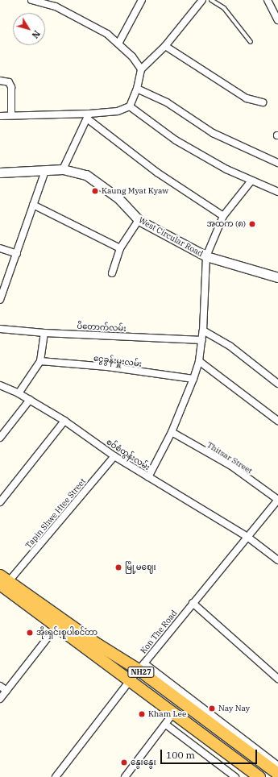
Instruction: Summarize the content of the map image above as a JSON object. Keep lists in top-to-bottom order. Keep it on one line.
{"streets":{"highway":["NH27"],"street":["West Circular Road","ပိတောက်လမ်း","ငွေခွန်းမှူးလမ်း","စဝ်စံထွန်းလမ်း","Thitsar Street","Tapin Shwe Htee Street","Kon The Road"]},"crossings":[["စဝ်စံထွန်းလမ်း","Tapin Shwe Htee Street"],["စဝ်စံထွန်းလမ်း","Kon The Road"],["Thitsar Street","Kon The Road"],["Tapin Shwe Htee Street","NH27"],["Kon The Road","NH27"]],"places":["Kaung Myat Kyaw","အထက (၈)","မြို့မဈေး","အိုးရှင်းစူပါစင်တာ","Nay Nay","Kham Lee","နွေးနွေး"],"scale_bar":"100 m","north":"bottom right"}
